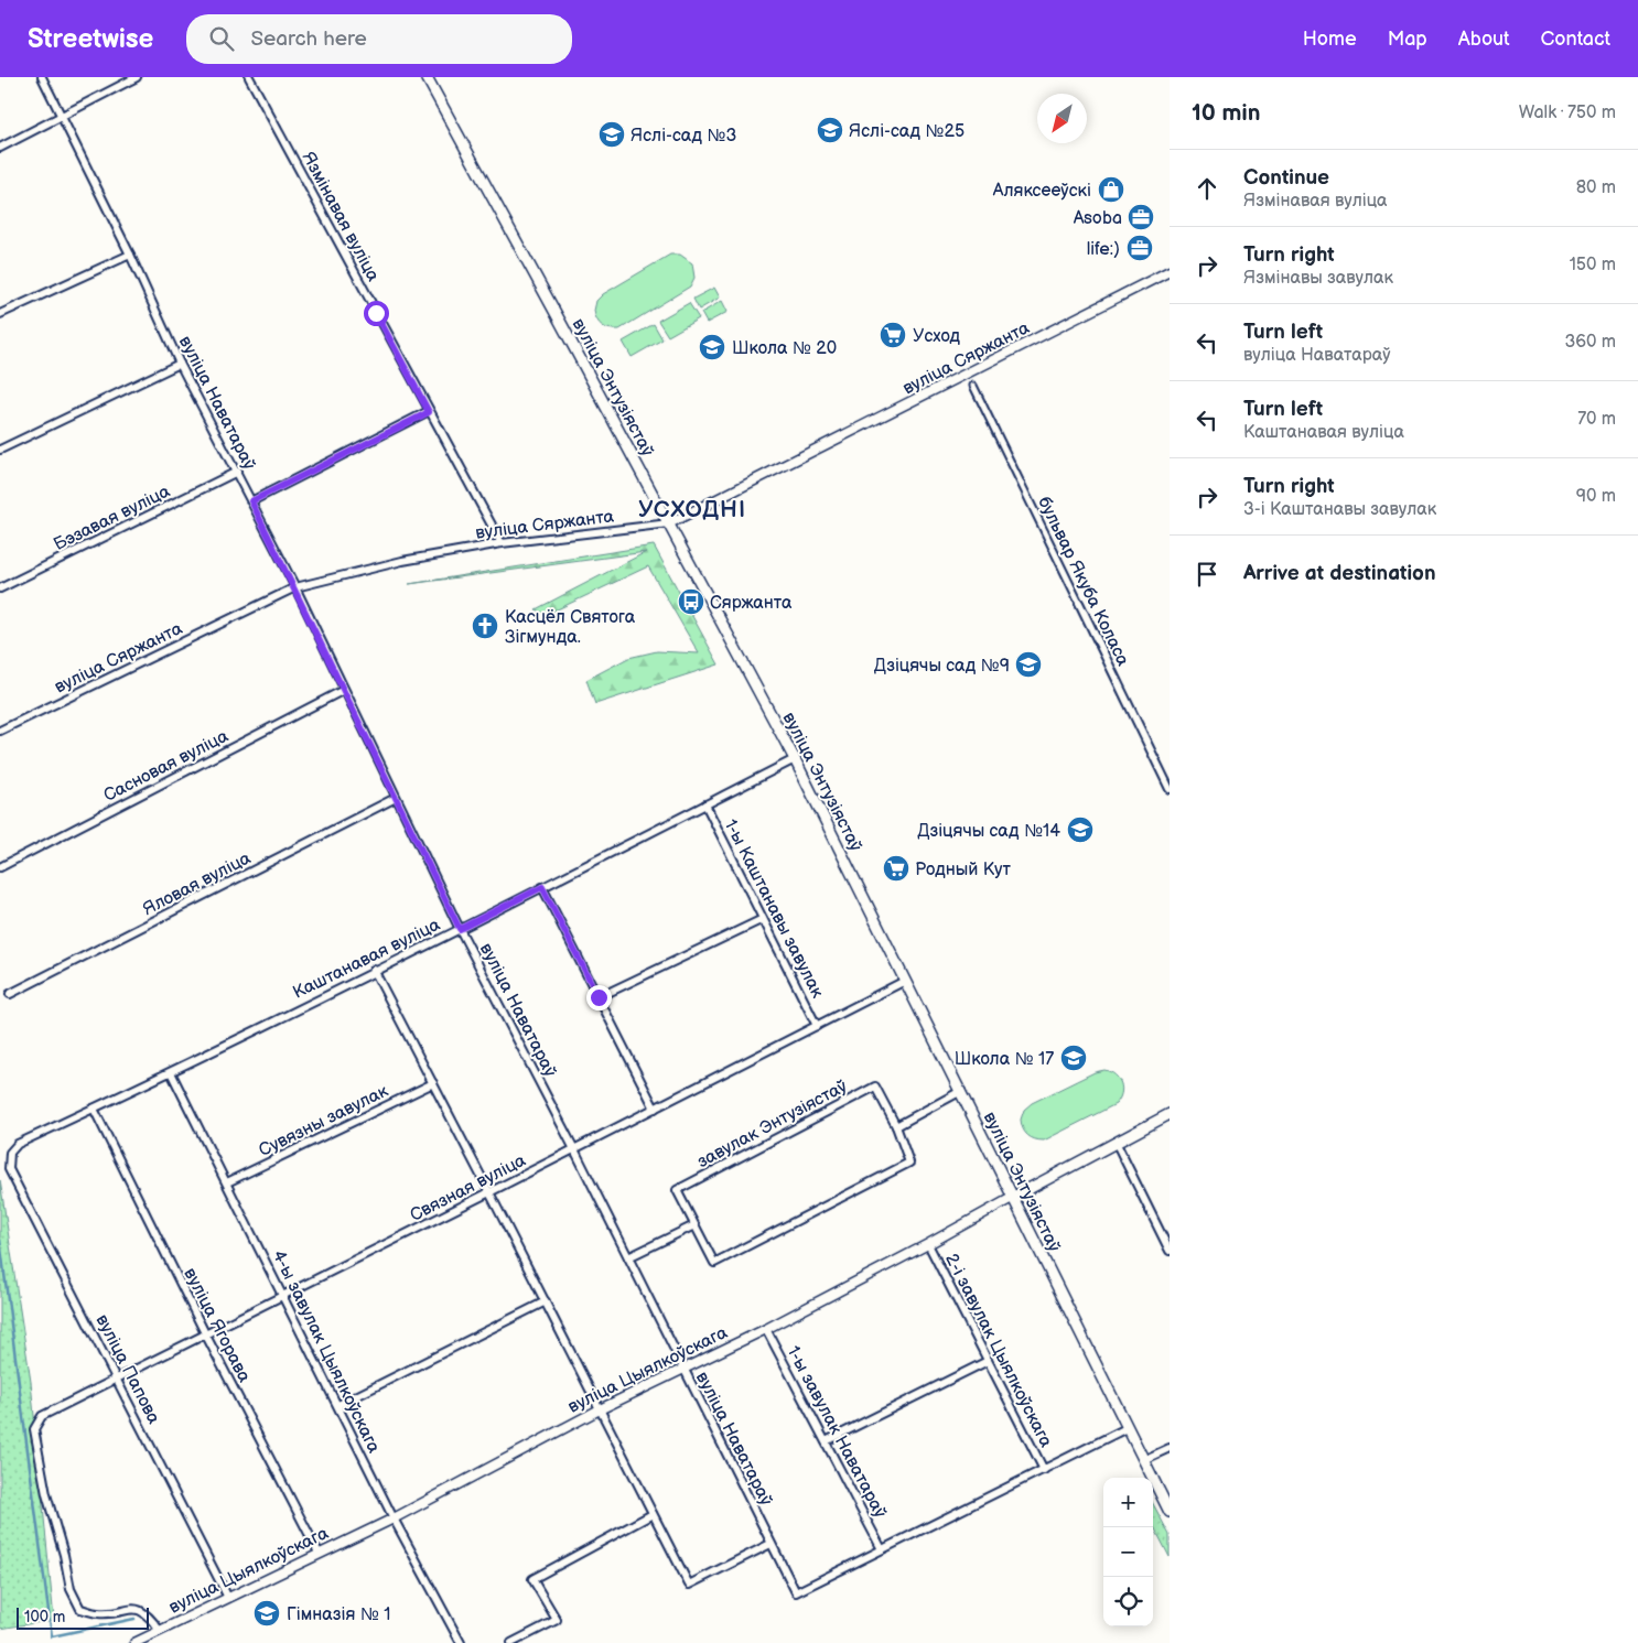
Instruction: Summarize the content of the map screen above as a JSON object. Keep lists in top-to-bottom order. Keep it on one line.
{"streets":{"main road":["вуліца Энтузіястаў","вуліца Цыялкоўскага"],"street":["Язмінавая вуліца","вуліца Сяржанта","вуліца Наватараў","Бэзавая вуліца","бульвар Якуба Коласа","Сасновая вуліца","Яловая вуліца","1-ы Каштанавы завулак","Каштанавая вуліца","Сувязны завулак","завулак Энтузіястаў","Связная вуліца","вуліца Ягорава","2-і завулак Цыялкоўскага","4-ы завулак Цыялкоўскага","вуліца Папова","1-ы завулак Наватараў"]},"crossings":[["Язмінавая вуліца","вуліца Сяржанта"],["вуліца Сяржанта","вуліца Энтузіястаў"],["вуліца Сяржанта","вуліца Наватараў"],["вуліца Энтузіястаў","вуліца Наватараў"],["вуліца Энтузіястаў","Каштанавая вуліца"],["вуліца Энтузіястаў","Связная вуліца"],["вуліца Энтузіястаў","вуліца Цыялкоўскага"],["вуліца Наватараў","Бэзавая вуліца"],["вуліца Наватараў","Сасновая вуліца"],["вуліца Наватараў","Яловая вуліца"],["вуліца Наватараў","Каштанавая вуліца"],["вуліца Наватараў","Связная вуліца"],["вуліца Наватараў","2-і завулак Цыялкоўскага"],["вуліца Наватараў","вуліца Цыялкоўскага"],["вуліца Наватараў","1-ы завулак Наватараў"],["1-ы Каштанавы завулак","Каштанавая вуліца"],["1-ы Каштанавы завулак","Связная вуліца"],["Каштанавая вуліца","вуліца Ягорава"],["Каштанавая вуліца","4-ы завулак Цыялкоўскага"],["Каштанавая вуліца","вуліца Папова"],["Сувязны завулак","4-ы завулак Цыялкоўскага"],["Связная вуліца","вуліца Ягорава"],["Связная вуліца","4-ы завулак Цыялкоўскага"],["Связная вуліца","вуліца Папова"],["Связная вуліца","вуліца Цыялкоўскага"],["вуліца Ягорава","вуліца Цыялкоўскага"],["2-і завулак Цыялкоўскага","вуліца Цыялкоўскага"],["4-ы завулак Цыялкоўскага","вуліца Цыялкоўскага"],["вуліца Папова","вуліца Цыялкоўскага"],["вуліца Цыялкоўскага","1-ы завулак Наватараў"]],"districts":["УСХОДНІ"],"places":{"school or university":["Яслі-сад №25","Яслі-сад №3","Школа № 20","Дзіцячы сад №9","Дзіцячы сад №14","Школа № 17","Гімназія № 1"],"shop":["Аляксееўскі"],"office":["Asoba","life:)"],"supermarket":["Усход","Родный Кут"],"bus stop":["Сяржанта"],"church":["Касцёл Святога Зігмунда."]},"scale_bar":"100 m","north":"bottom left","page":{"header":"Streetwise","search":"Search here","nav":["Home","Map","About","Contact"],"heading":["10 min","Walk · 750 m"],"list":[["Continue","Язмінавая вуліца","80 m"],["Turn right","Язмінавы завулак","150 m"],["Turn left","вуліца Наватараў","360 m"],["Turn left","Каштанавая вуліца","70 m"],["Turn right","3-і Каштанавы завулак","90 m"],"Arrive at destination"],"map_buttons":["+","−"],"scale":"100 m"}}
